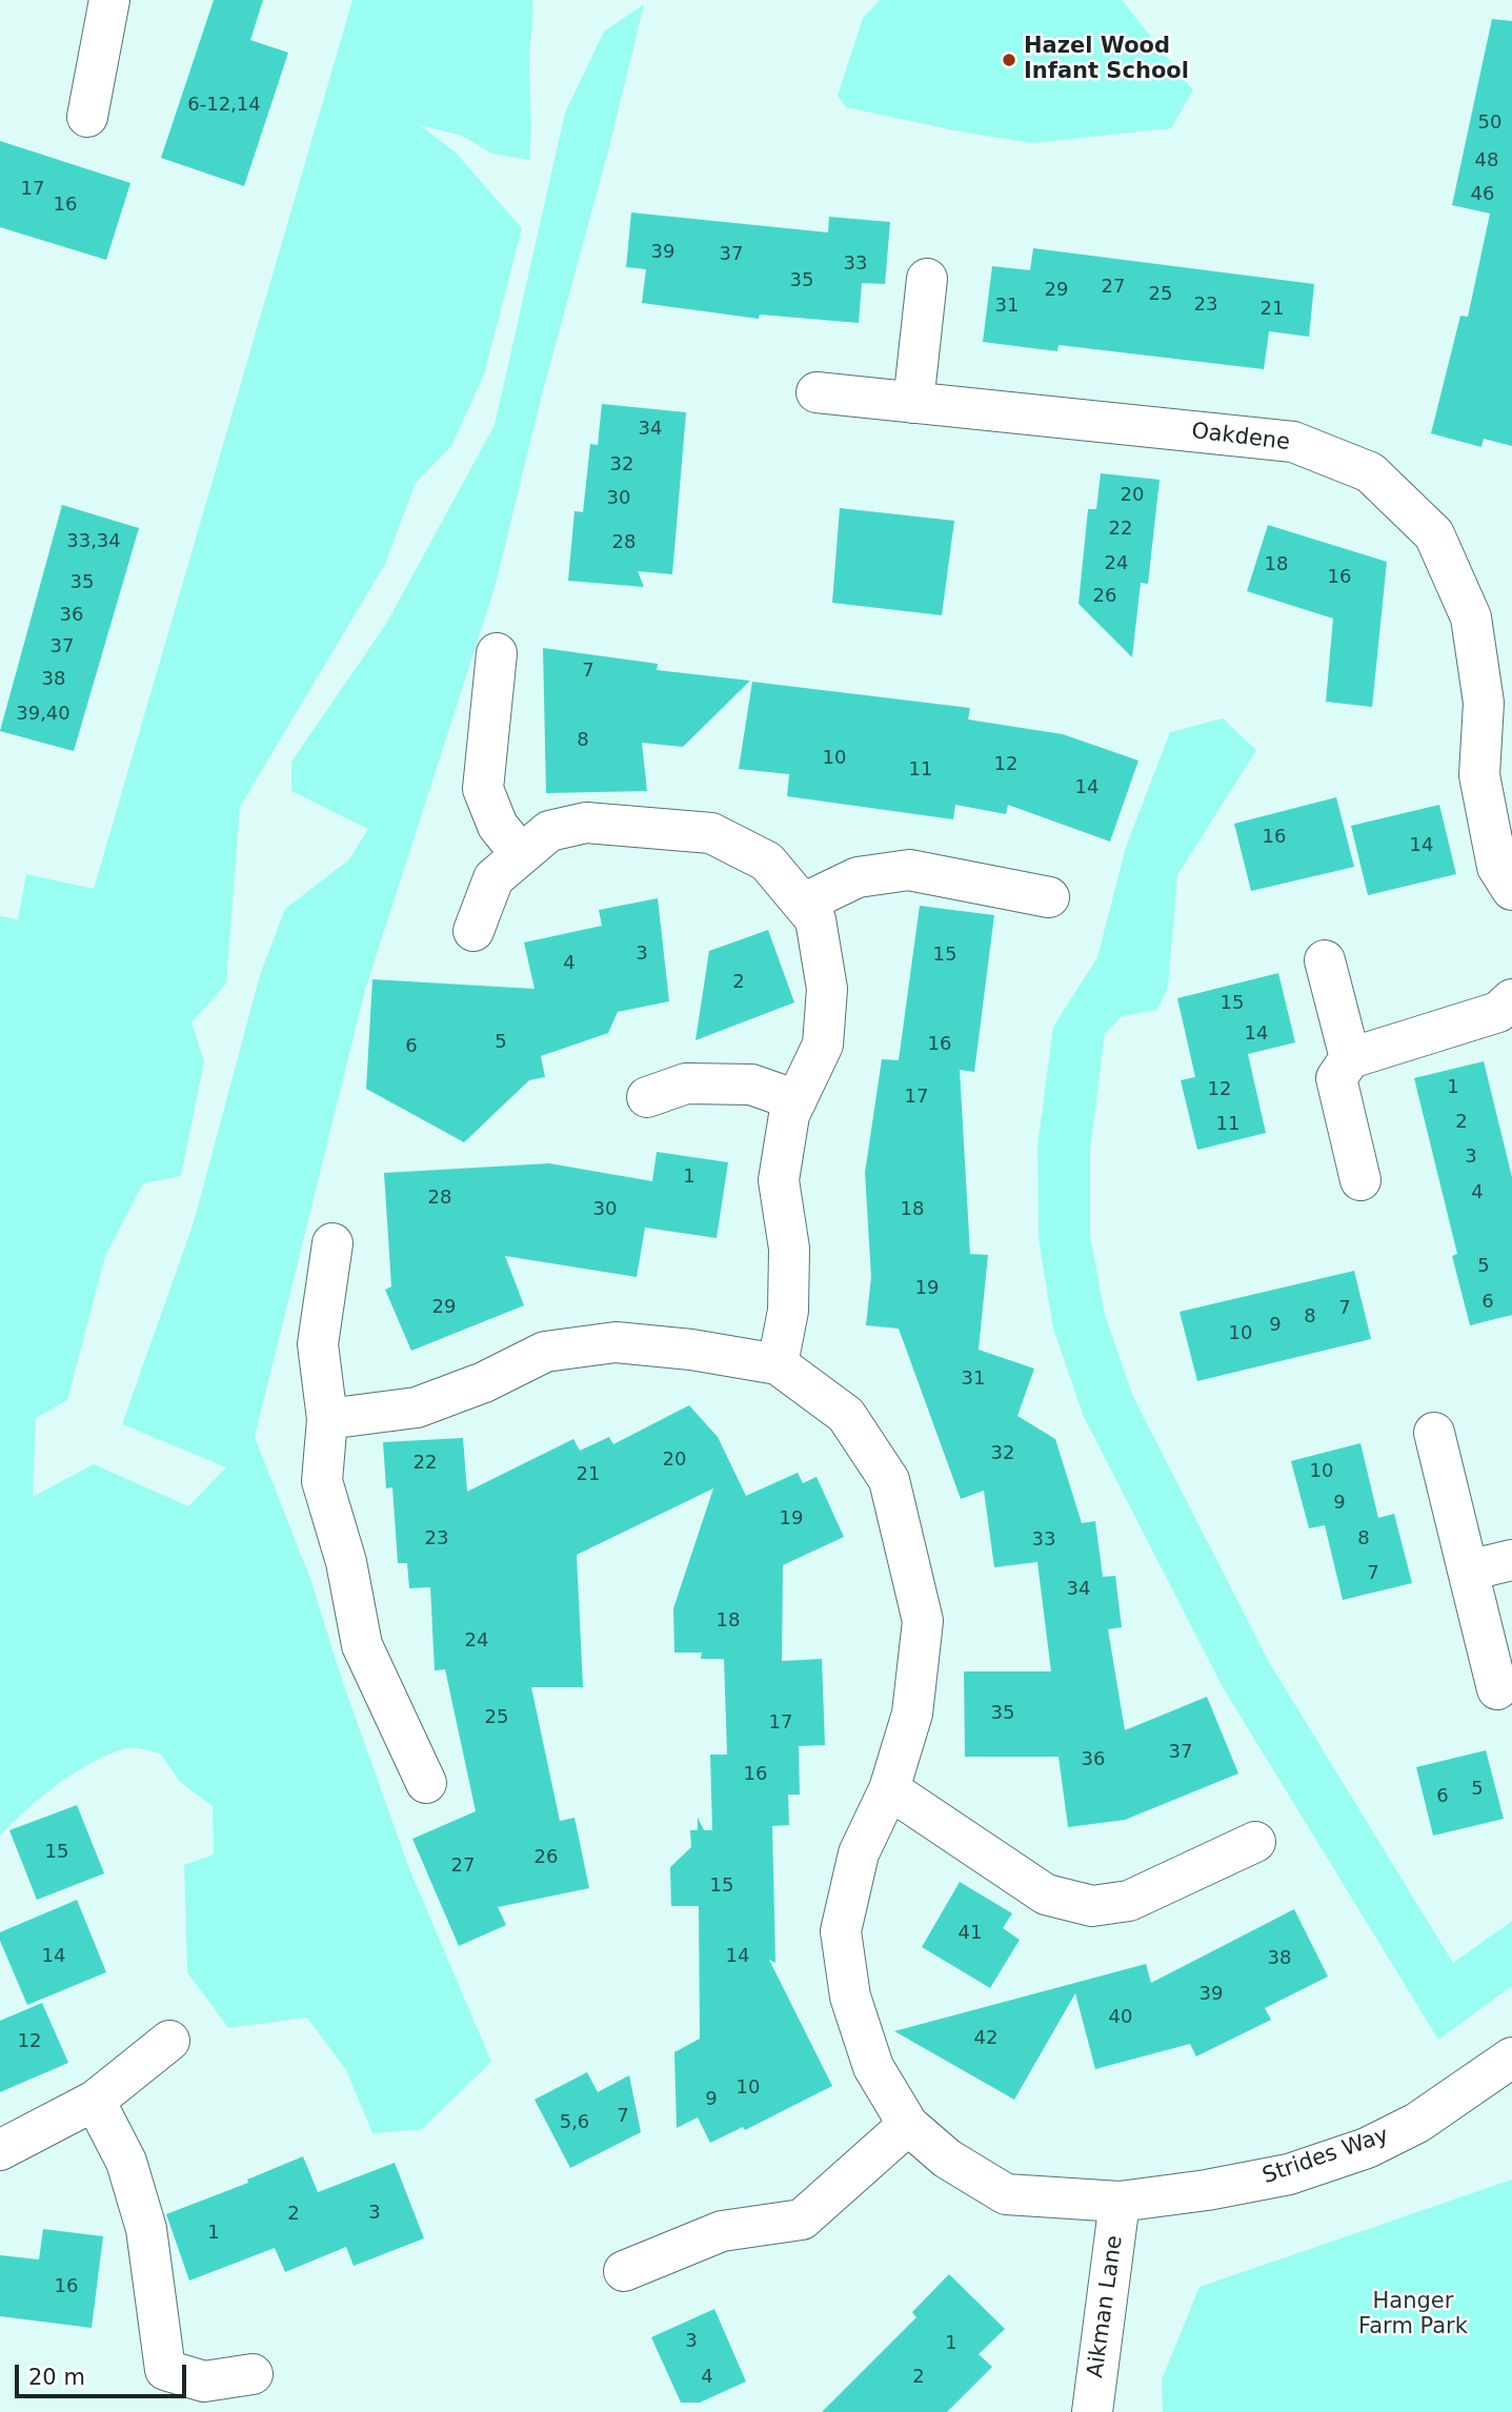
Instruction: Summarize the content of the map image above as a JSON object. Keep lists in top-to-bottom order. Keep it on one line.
{"streets":{"street":["Oakdene","Strides Way","Aikman Lane"]},"crossings":[["Strides Way","Aikman Lane"]],"parks":["Hanger Farm Park"],"places":["Hazel Wood Infant School"],"house_numbers":["6-12,14","50","48","17","46","16","39","37","33","35","27","29","25","23","31","21","34","32","20","30","22","33,34","28","24","18","16","35","26","36","37","7","38","39,40","8","10","12","11","14","16","14","3","15","4","2","15","14","5","16","6","1","12","17","2","11","3","1","4","28","30","18","5","19","6","29","7","8","9","10","31","32","20","22","10","21","9","19","23","8","33","7","34","18","24","35","25","17","37","36","16","5","6","15","26","27","15","41","14","14","38","39","40","42","12","10","9","7","5,6","3","2","1","16","3","1","4","2"],"scale_bar":"20 m"}
